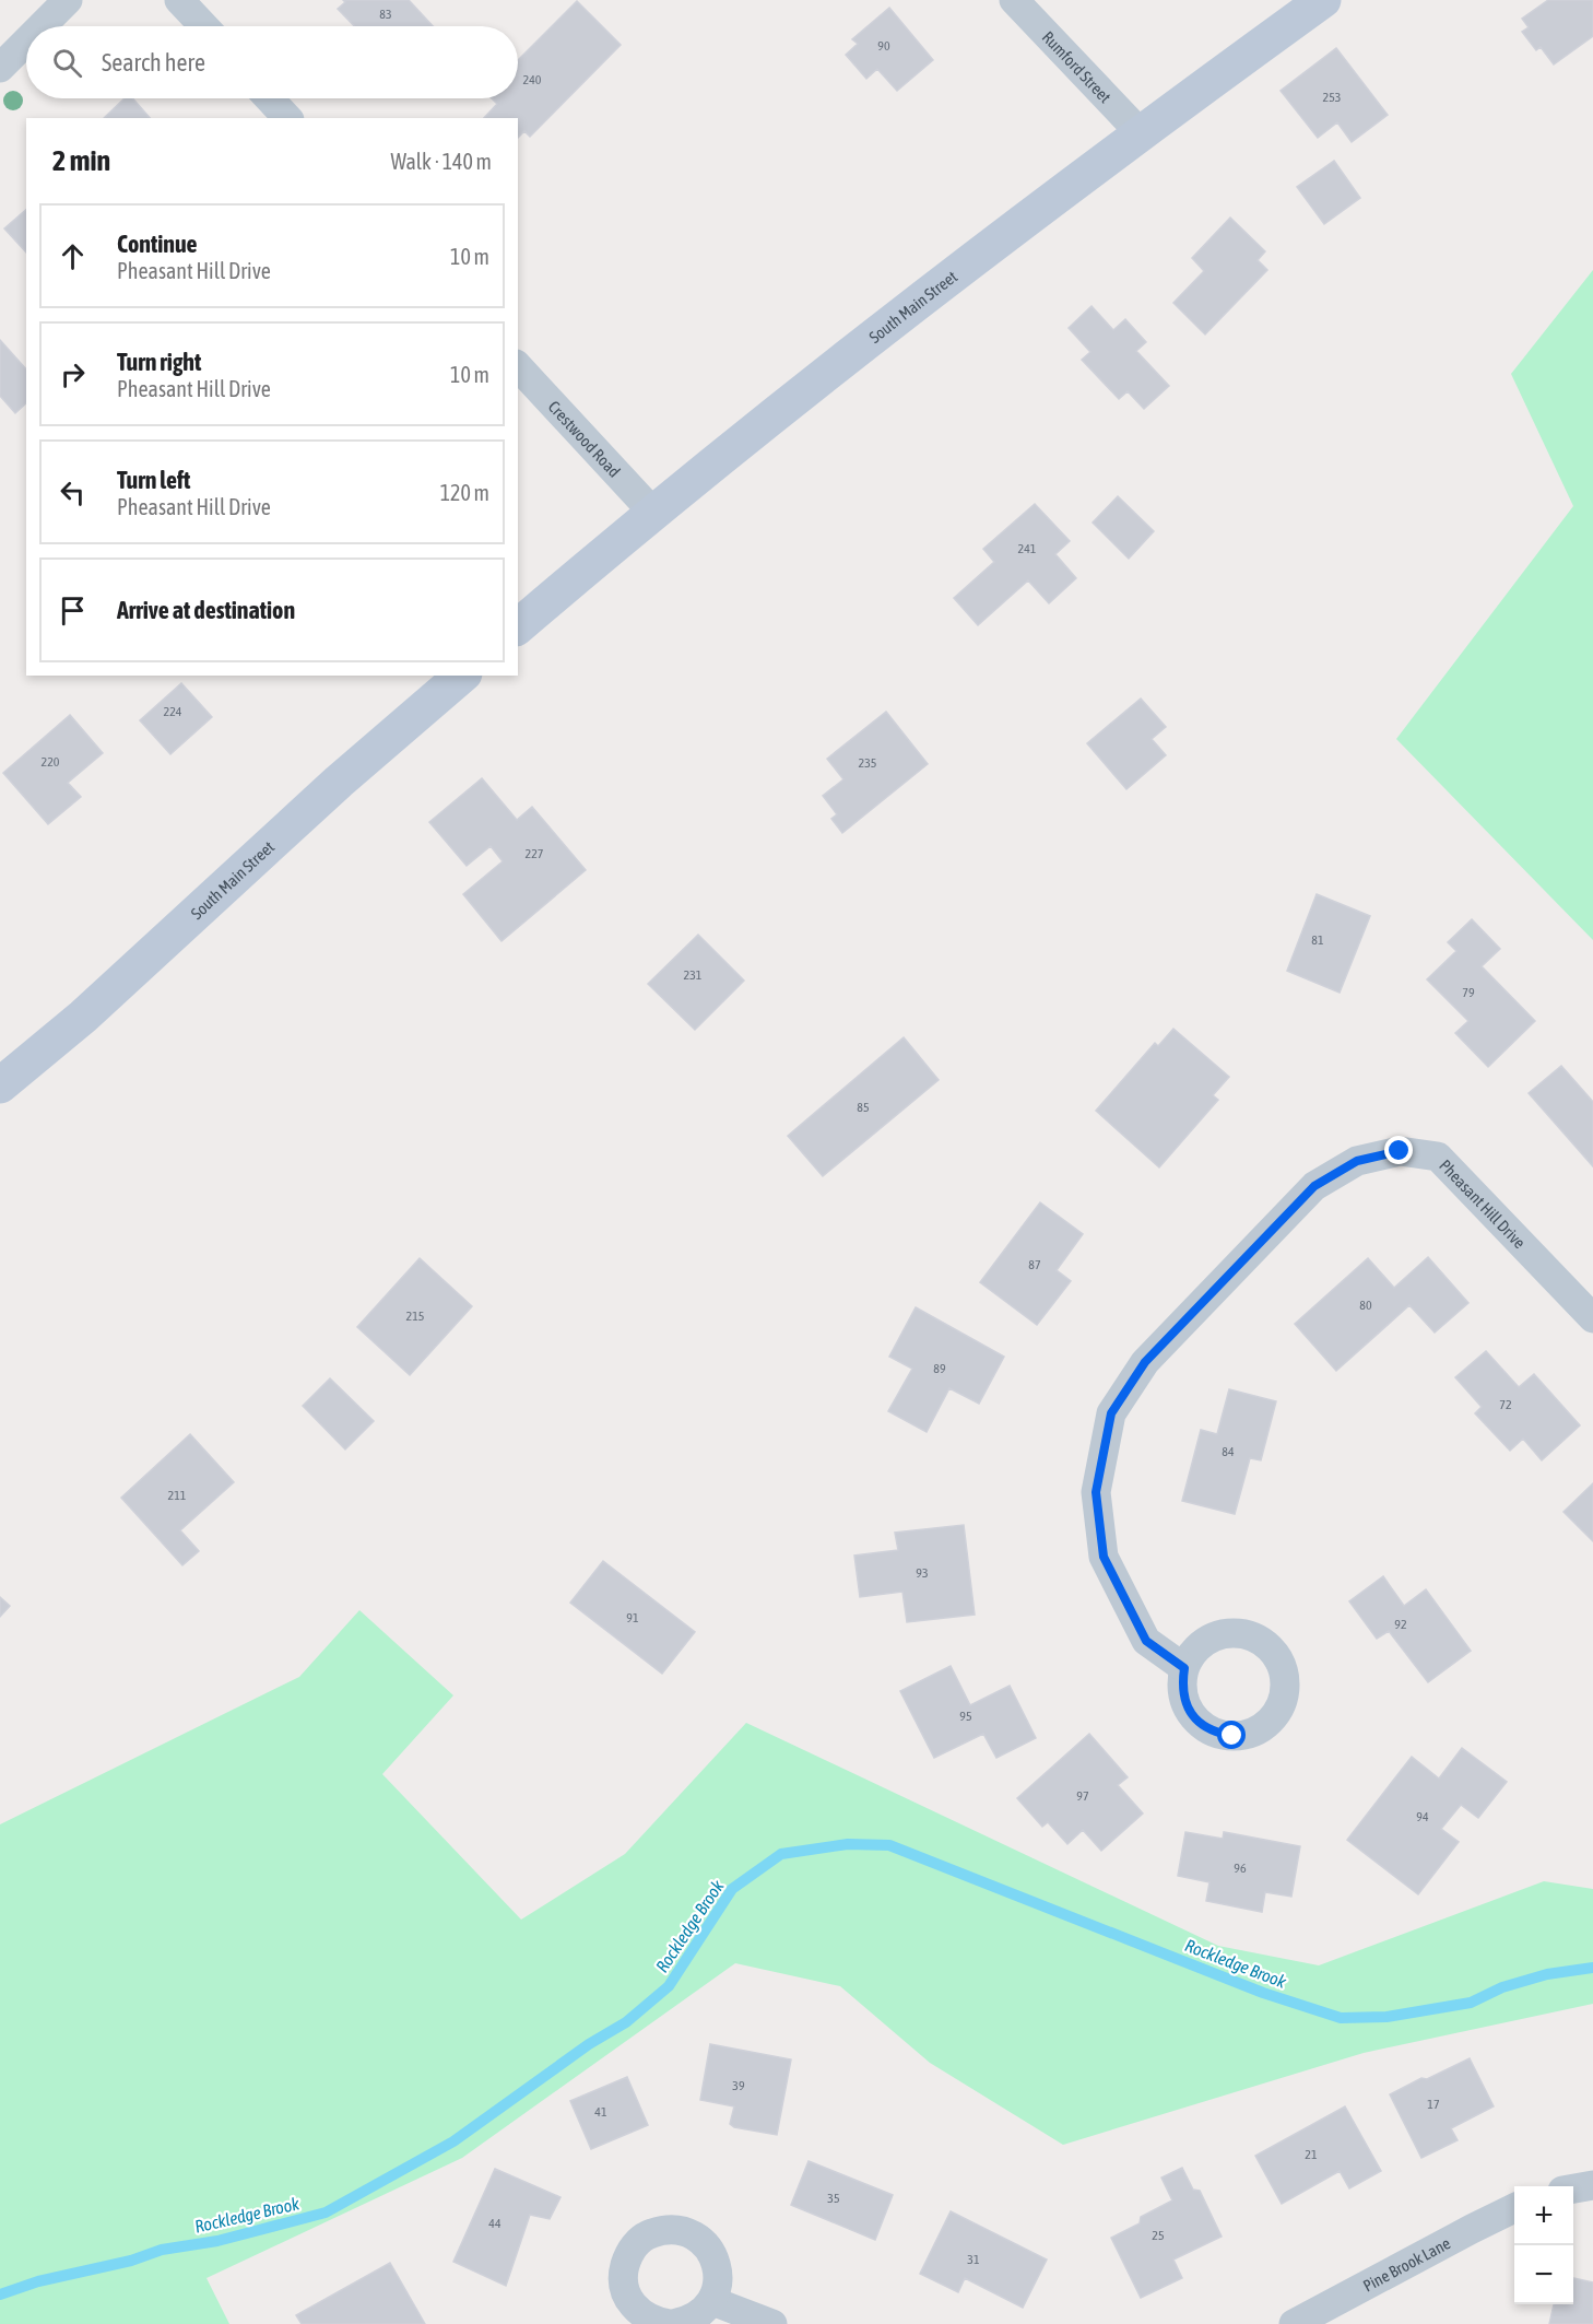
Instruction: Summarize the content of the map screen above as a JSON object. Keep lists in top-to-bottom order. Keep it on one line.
{"streets":{"main road":["South Main Street"],"street":["Rumford Street","Crestwood Road","Pheasant Hill Drive","Pine Brook Lane"]},"crossings":[["Rumford Street","South Main Street"],["South Main Street","Crestwood Road"]],"water":["Rockledge Brook"],"house_numbers":["83","90","240","253","241","224","220","235","227","81","231","79","85","87","80","215","89","72","84","211","93","91","92","95","97","94","96","39","17","41","21","35","44","25","31"],"page":{"search":"Search here","heading":["2 min","Walk · 140 m"],"list":[["Continue","Pheasant Hill Drive","10 m"],["Turn right","Pheasant Hill Drive","10 m"],["Turn left","Pheasant Hill Drive","120 m"],"Arrive at destination"],"map_buttons":["+","−"]}}
